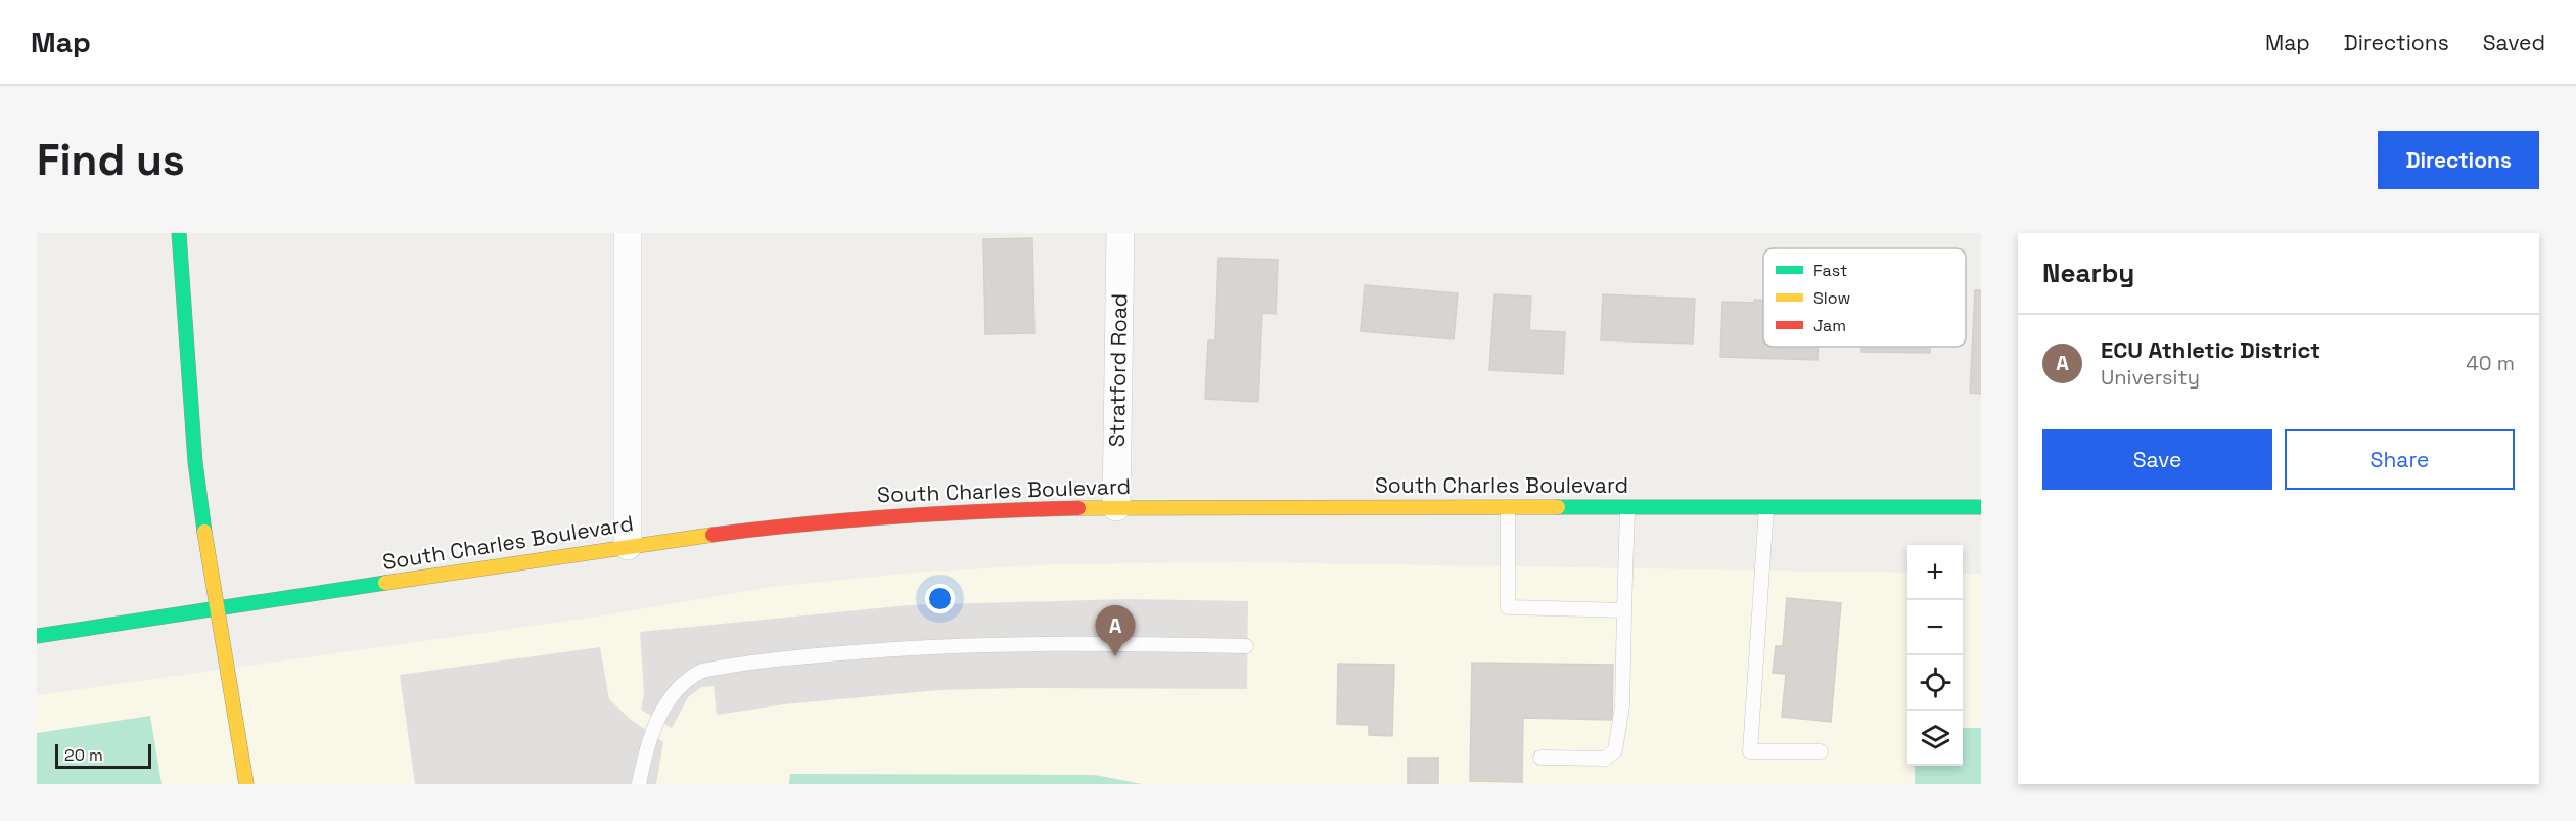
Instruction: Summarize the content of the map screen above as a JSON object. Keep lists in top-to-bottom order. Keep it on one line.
{"streets":{"main road":["South Charles Boulevard"],"street":["Stratford Road"]},"crossings":[["Stratford Road","South Charles Boulevard"]],"legend":["Fast","Slow","Jam"],"scale_bar":"20 m","page":{"header":"Map","nav":["Map","Directions","Saved"],"buttons":["Directions",["Save","Share"]],"title":"Find us","heading":"Nearby","list":[{"mark":"A","name":"ECU Athletic District","note":"University","value":"40 m"}],"map_buttons":["+","−"],"pins":"A","scale":"20 m"}}
